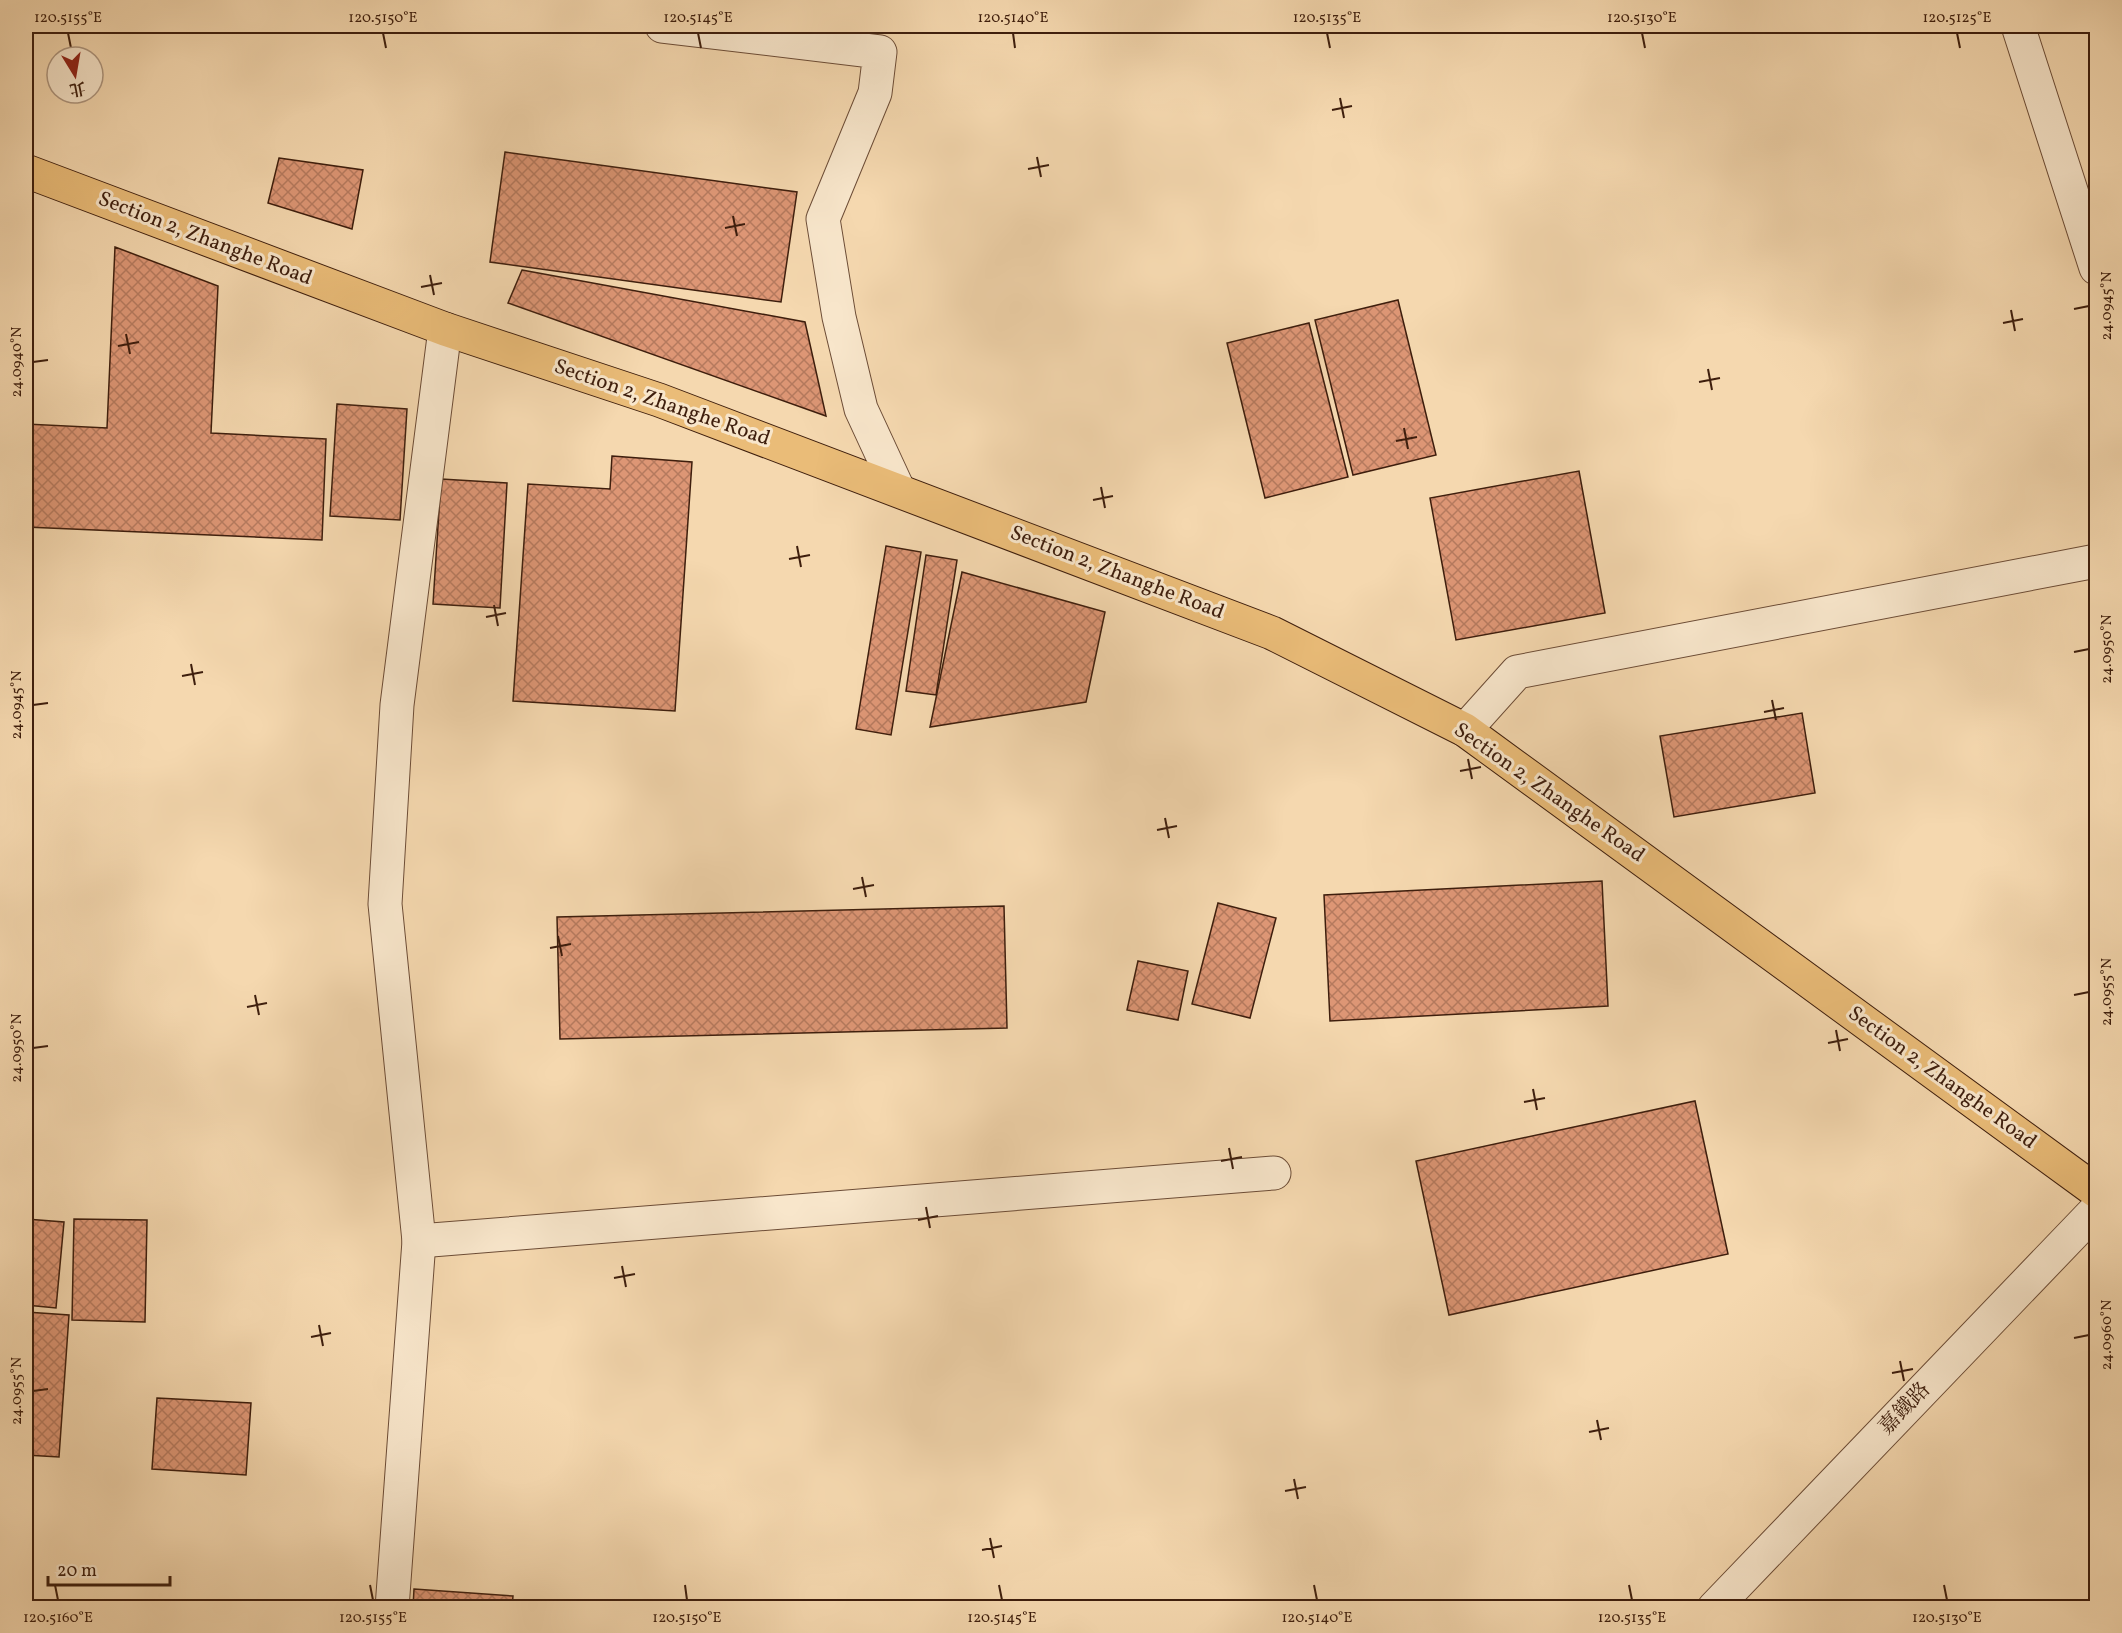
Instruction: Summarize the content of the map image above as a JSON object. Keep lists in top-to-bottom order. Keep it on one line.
{"streets":{"main road":["Section 2, Zhanghe Road"],"street":["嘉鐵路"]},"scale_bar":"20 m","north":"bottom","coordinates":["120.5155°E","120.5150°E","120.5145°E","120.5140°E","120.5135°E","120.5130°E","120.5125°E","24.0945°N","24.0940°N","24.0950°N","24.0955°N","24.0960°N","120.5160°E"]}
